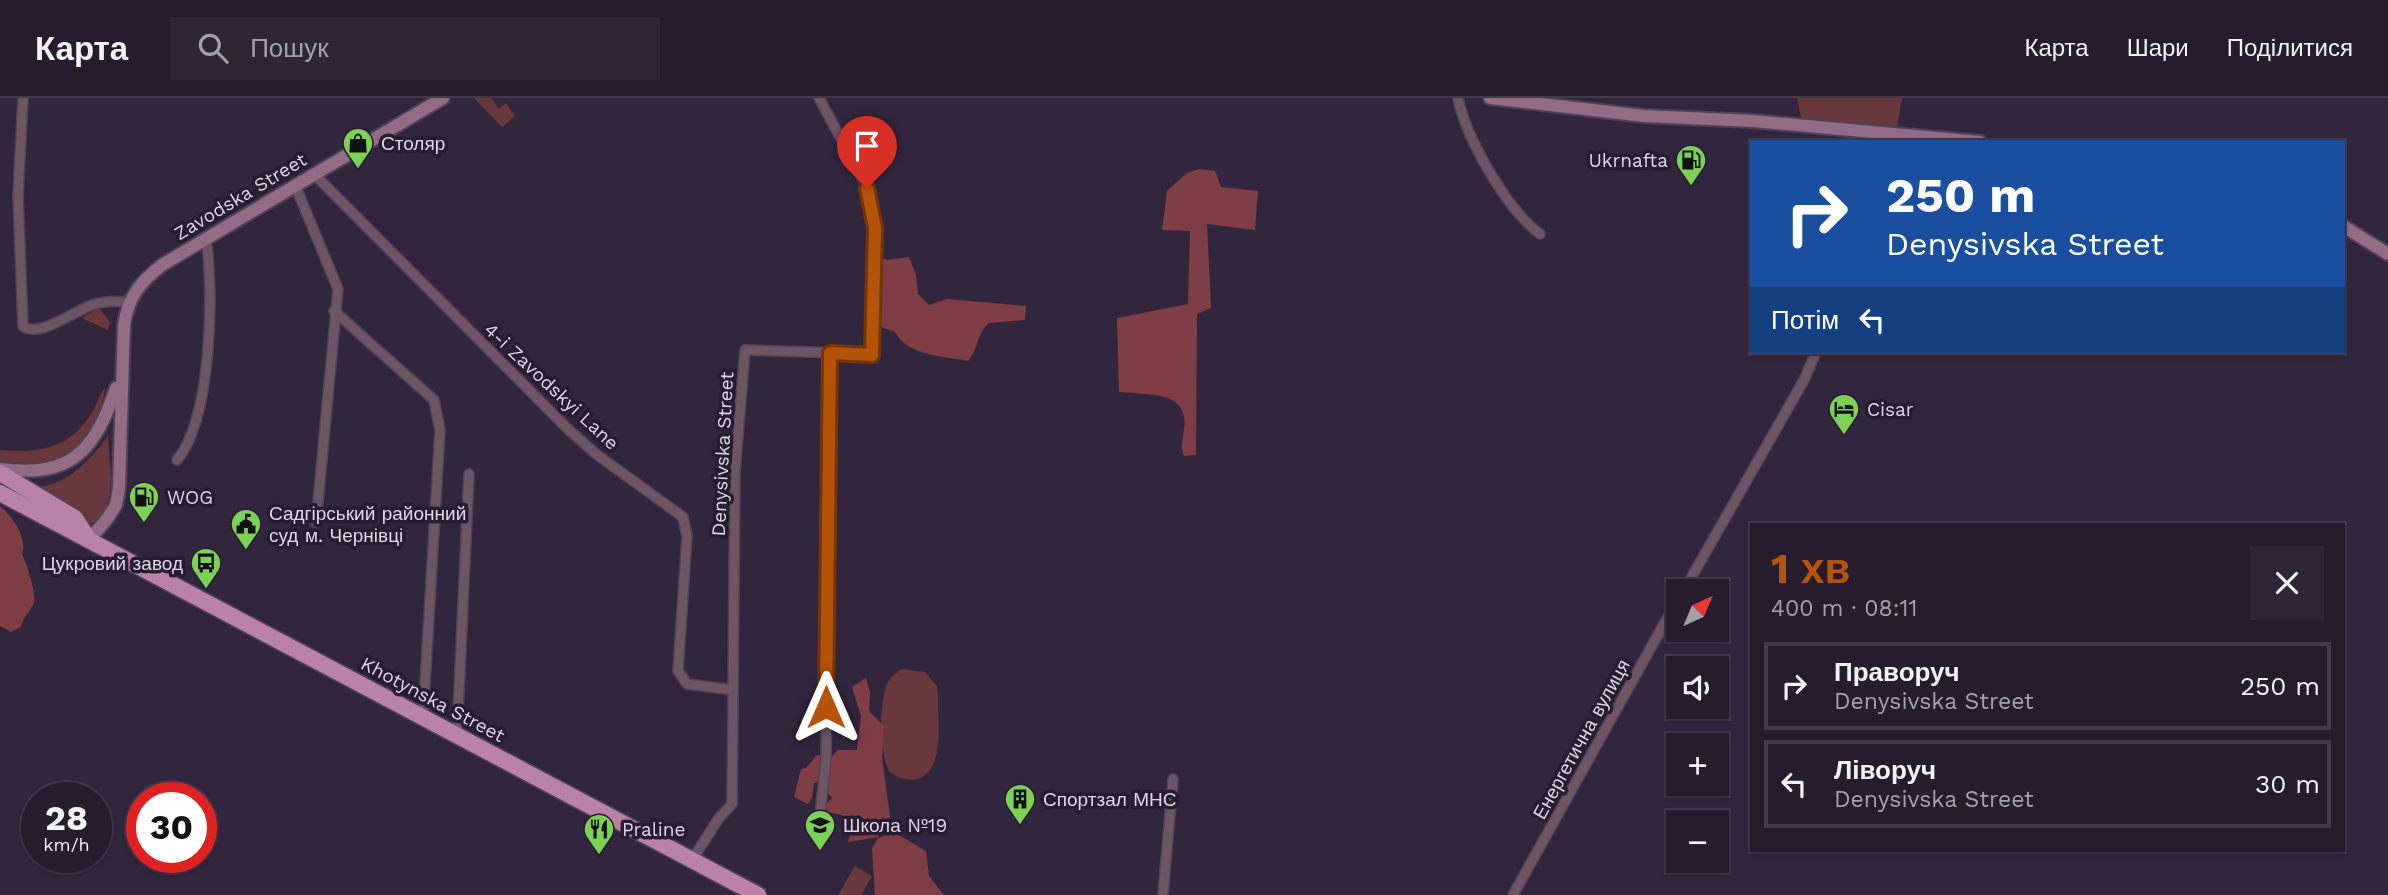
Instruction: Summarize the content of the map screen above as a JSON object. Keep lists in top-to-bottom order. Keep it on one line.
{"streets":{"highway":["Khotynska Street"],"main road":["Zavodska Street"],"street":["4-i Zavodskyi Lane","Denysivska Street","Енергетична вулиця"]},"crossings":[["Zavodska Street","4-i Zavodskyi Lane"],["4-i Zavodskyi Lane","Denysivska Street"],["Denysivska Street","Khotynska Street"]],"places":{"shop":["Столяр"],"fuel station":["Ukrnafta","WOG"],"hotel":["Cisar"],"public building":["Садгірський районний суд м. Чернівці"],"bus stop":["Цукровий завод"],"building":["Спортзал МНС"],"school or university":["Школа №19"],"restaurant":["Praline"]},"north":"top right","page":{"header":"Карта","search":"Пошук","nav":["Карта","Шари","Поділитися"],"turn":["250 m","Denysivska Street"],"then":"Потім","heading":["1 хв","400 m · 08:11"],"map_buttons":["+","−"],"list":[{"name":"Праворуч","note":"Denysivska Street","value":"250 m"},{"name":"Ліворуч","note":"Denysivska Street","value":"30 m"}],"speed":"28 km/h","limit":"30"}}
